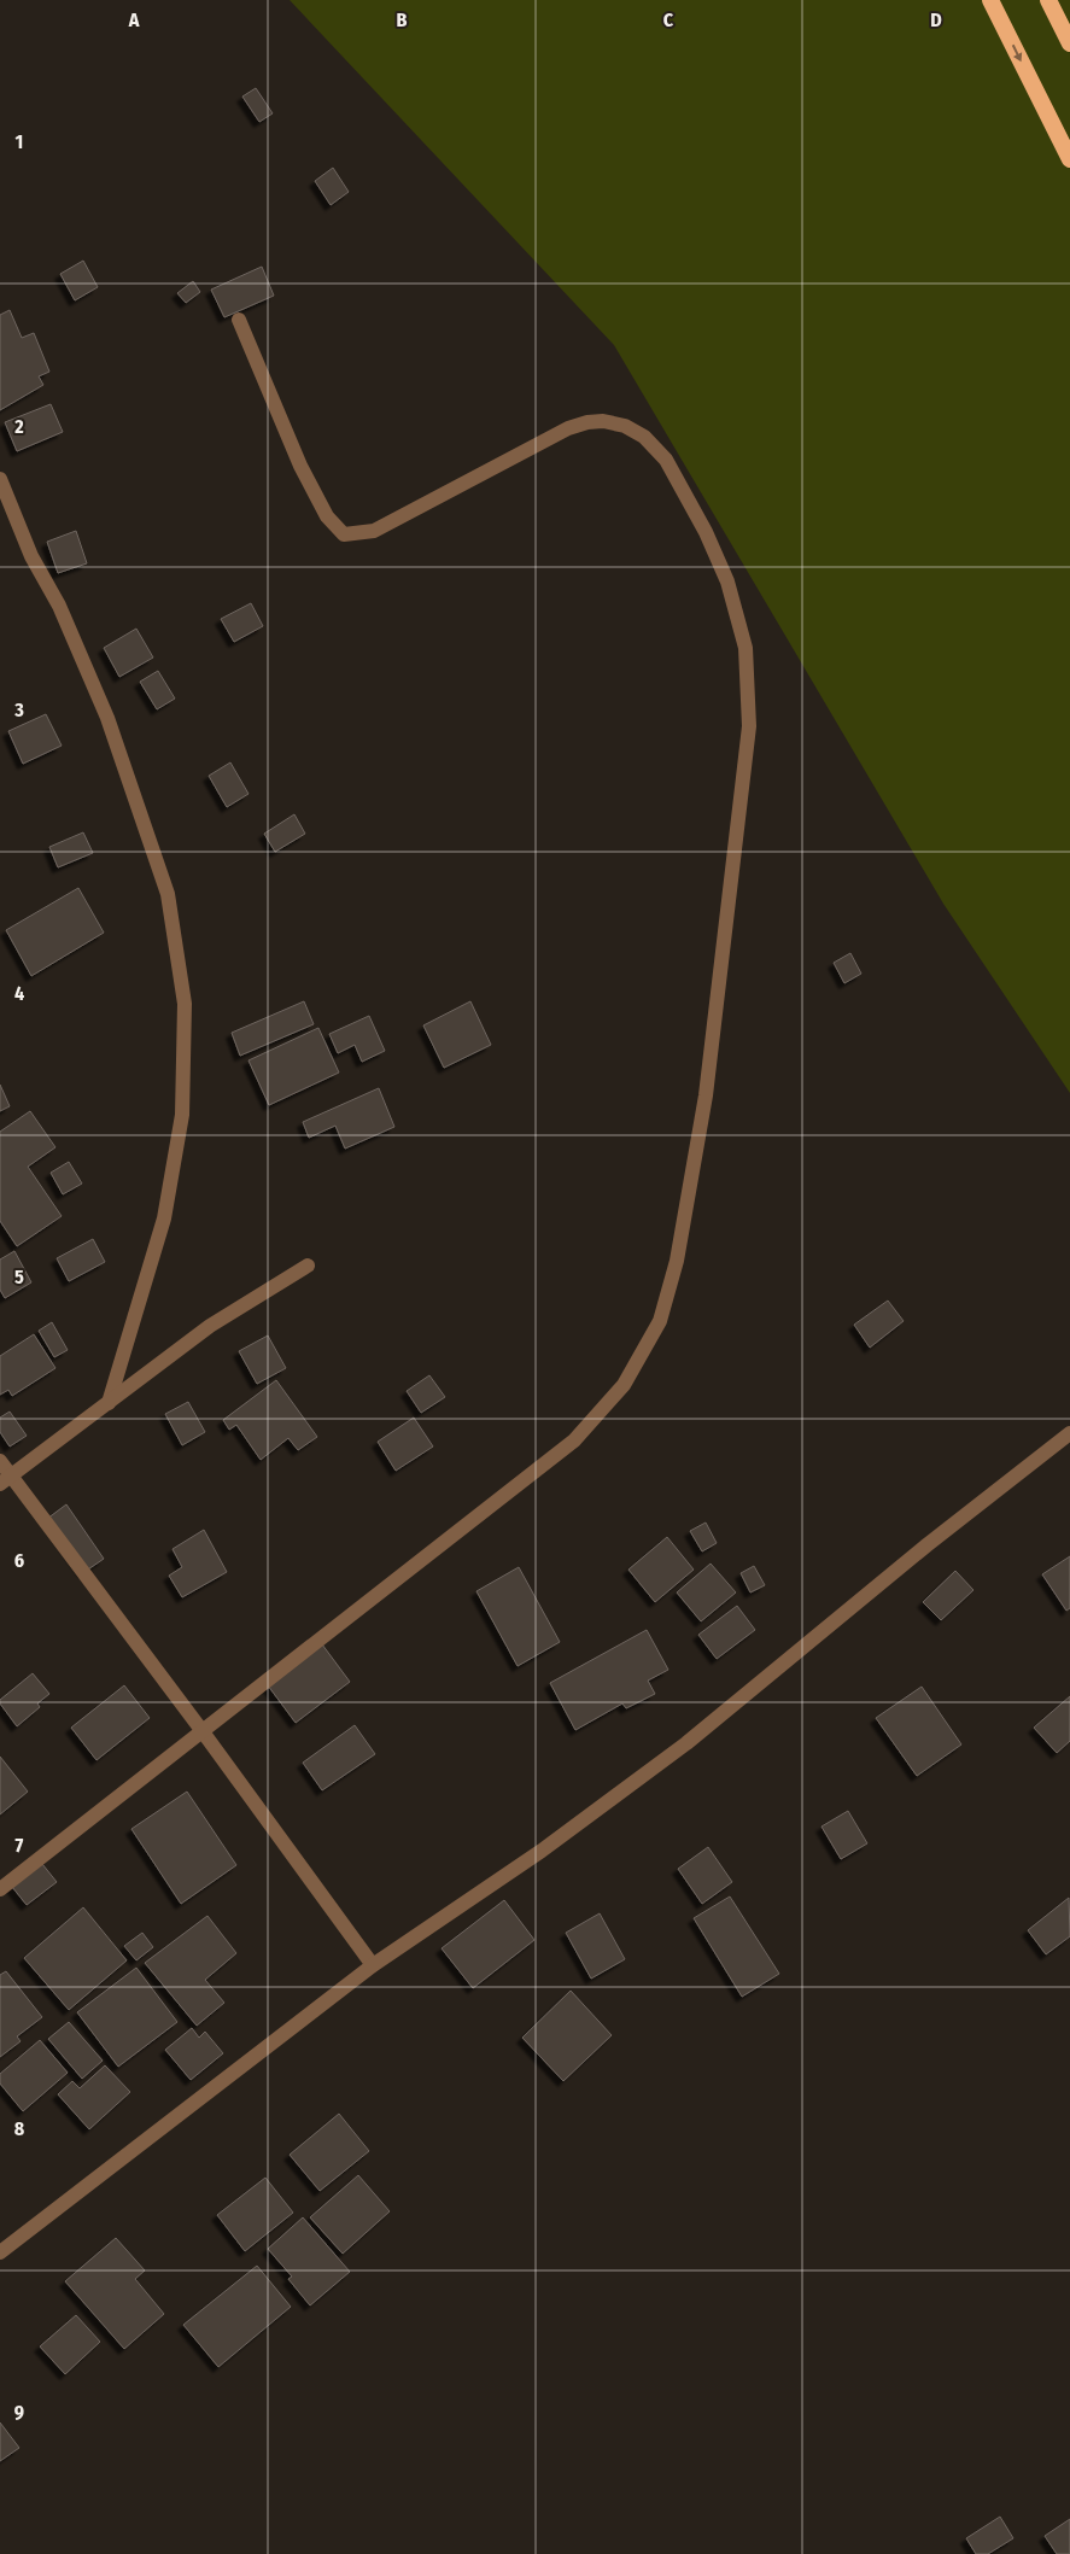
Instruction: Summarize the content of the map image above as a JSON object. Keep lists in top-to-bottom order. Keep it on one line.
{"grid":{"columns":["A","B","C","D"],"rows":["1","2","3","4","5","6","7","8","9"]}}
